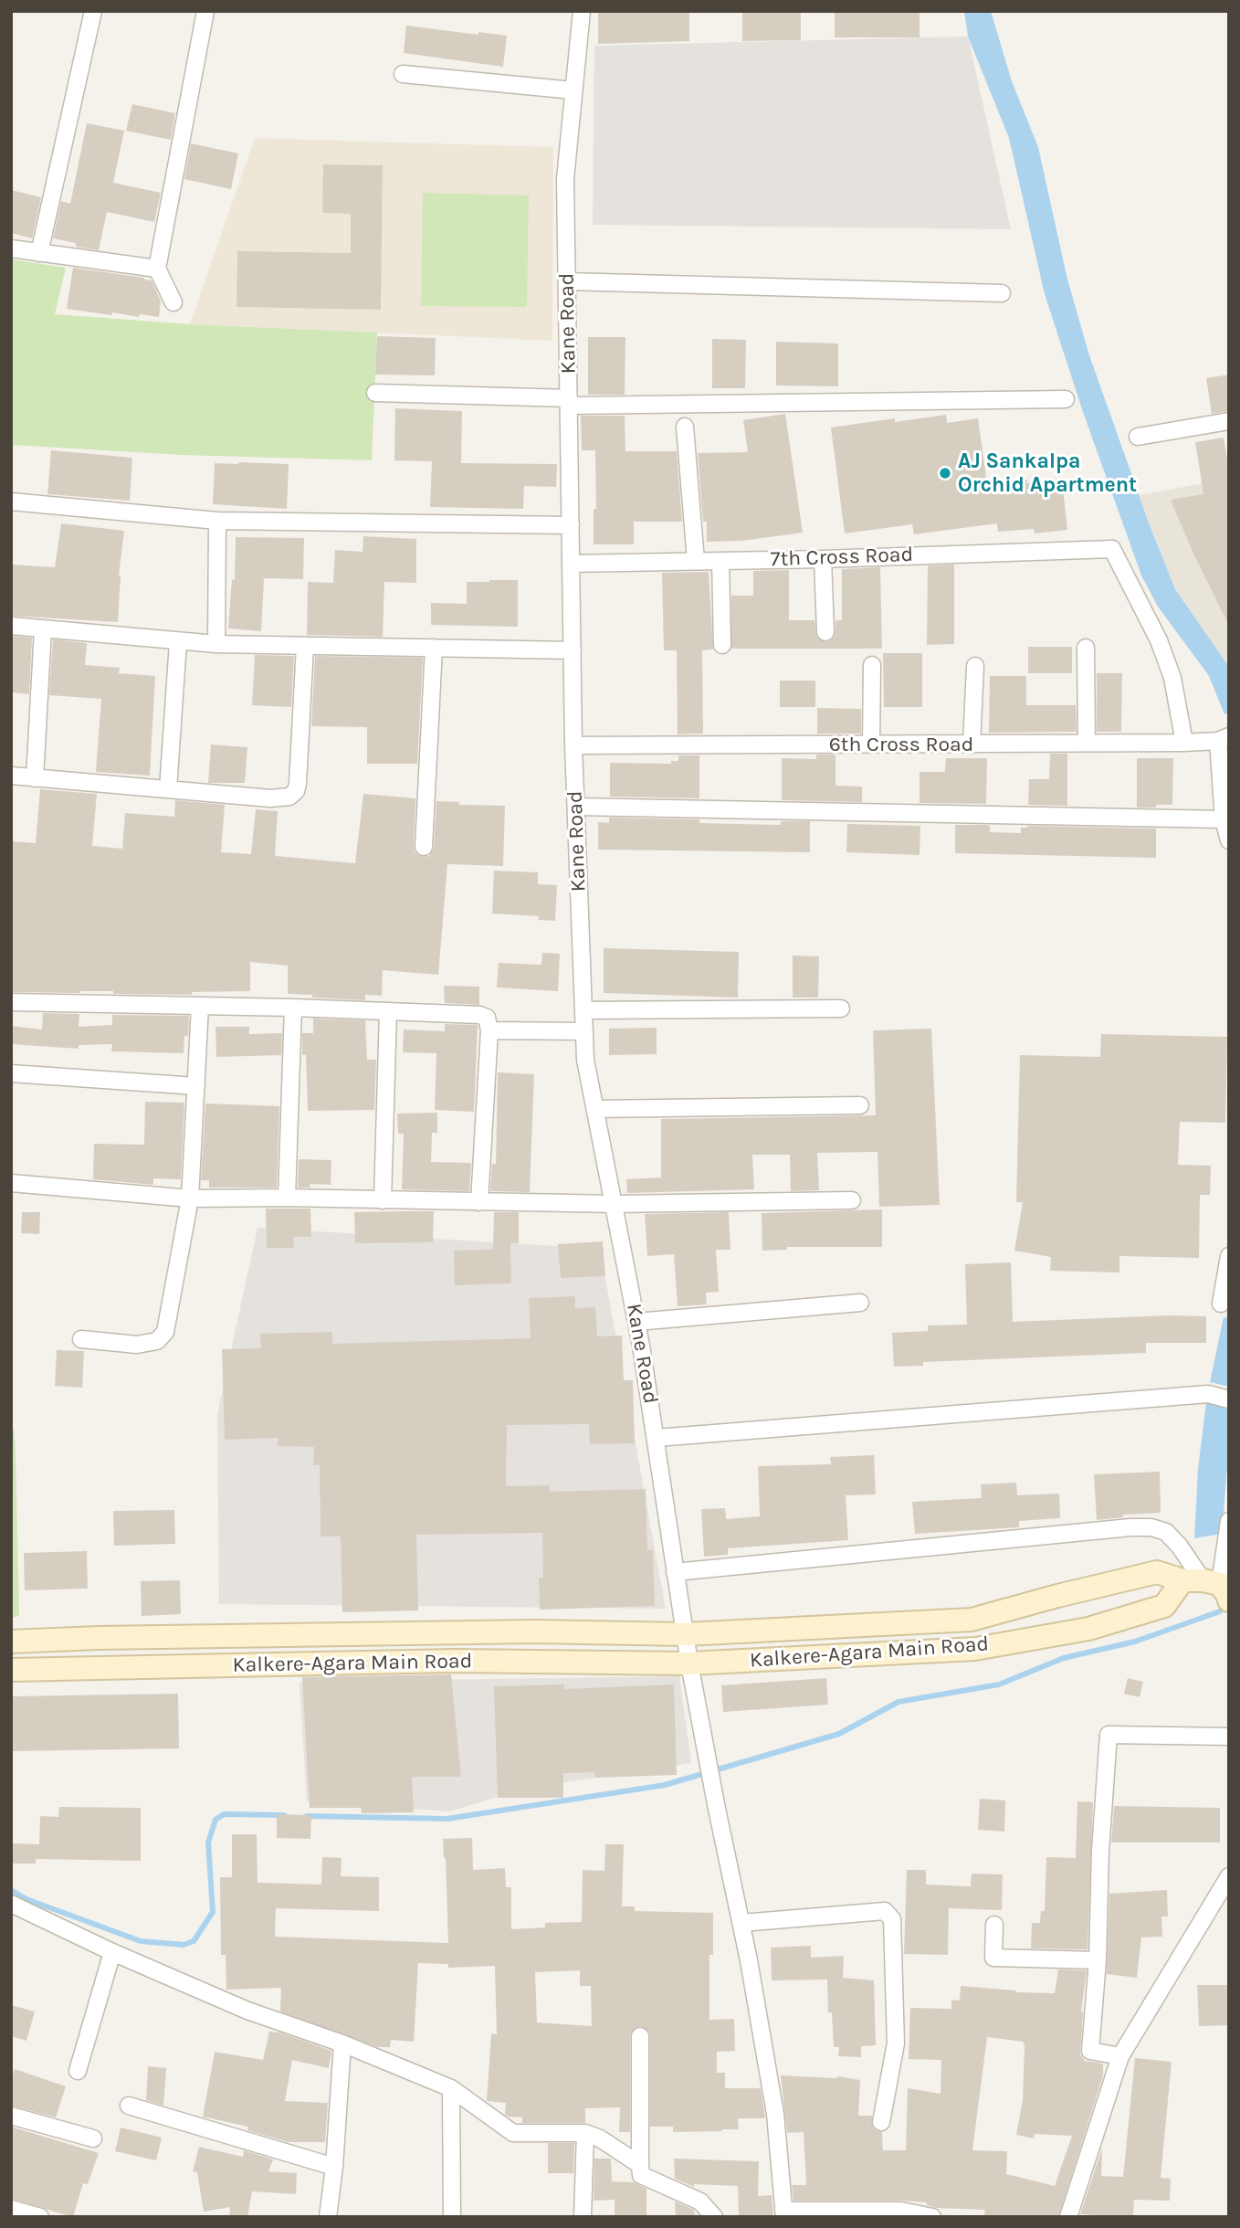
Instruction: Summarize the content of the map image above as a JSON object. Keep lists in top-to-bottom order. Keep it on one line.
{"streets":{"street":["Kane Road","7th Cross Road","6th Cross Road","Kalkere-Agara Main Road"]},"crossings":[["Kane Road","7th Cross Road"],["Kane Road","6th Cross Road"],["Kane Road","Kalkere-Agara Main Road"],["7th Cross Road","6th Cross Road"]],"places":["AJ Sankalpa Orchid Apartment"]}
